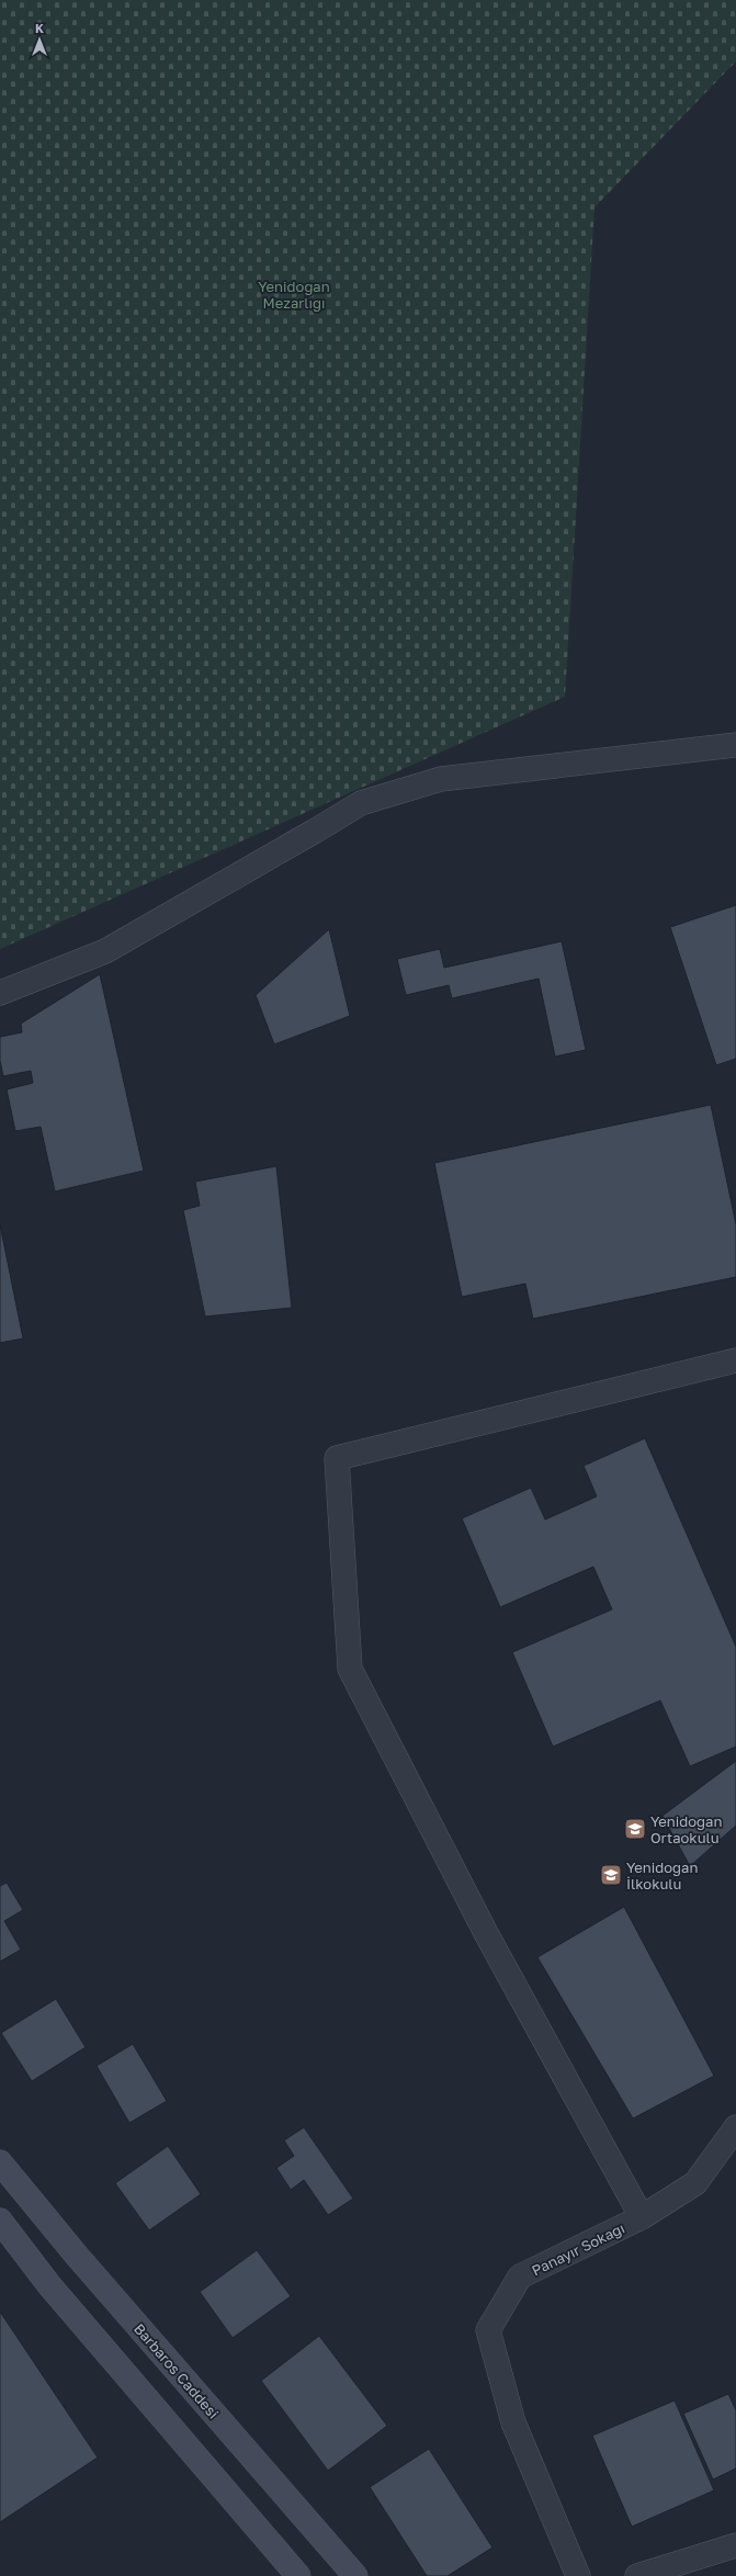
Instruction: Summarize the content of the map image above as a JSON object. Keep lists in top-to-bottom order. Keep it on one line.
{"streets":{"main road":["Barbaros Caddesi"],"street":["Panayır Sokağı"]},"parks":["Yenidoğan Mezarlığı"],"places":{"school or university":["Yenidoğan Ortaokulu","Yenidoğan İlkokulu"]},"north":"top"}
